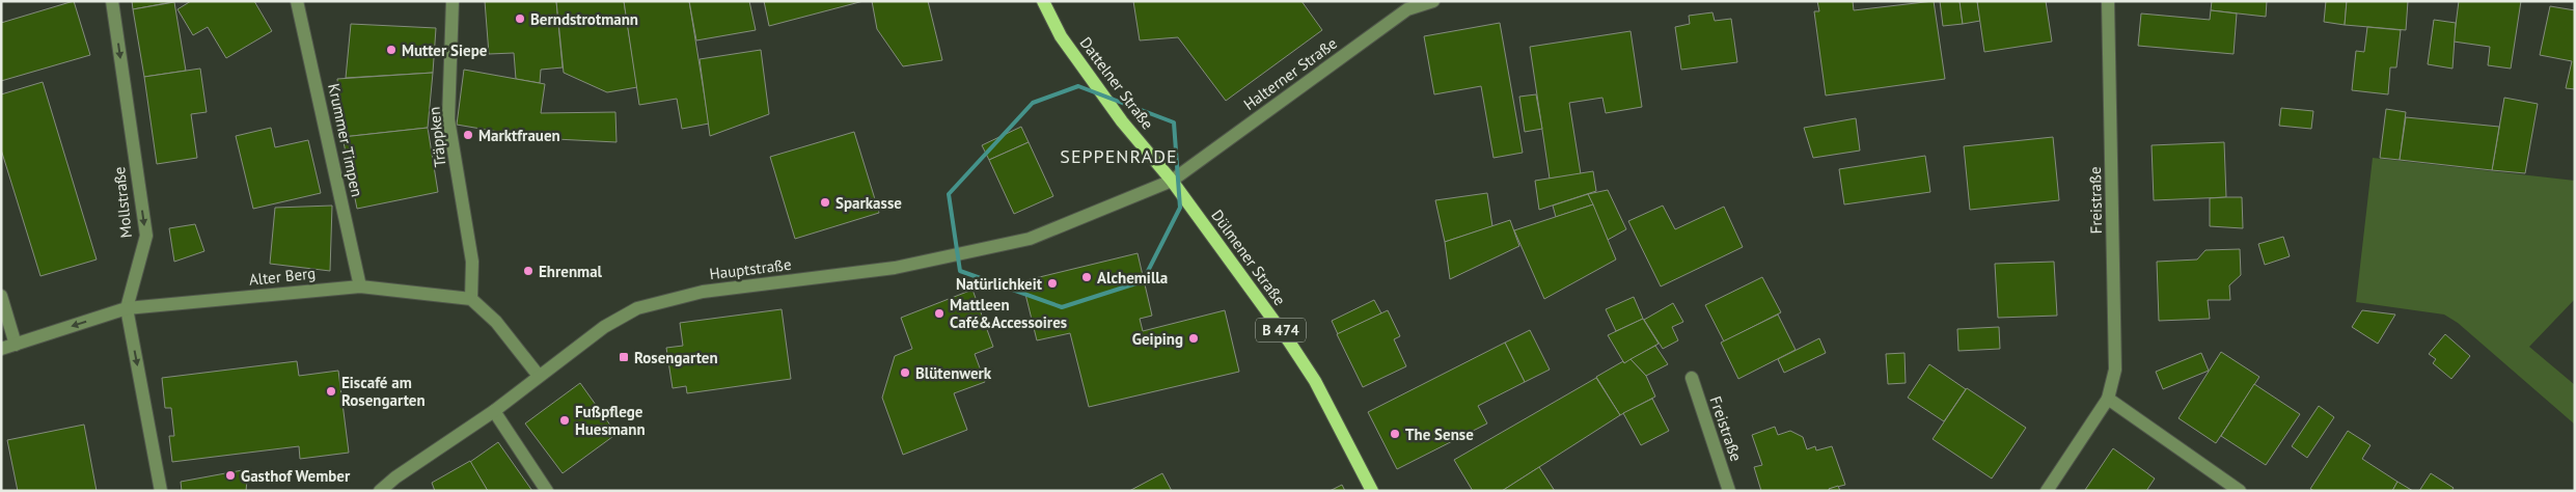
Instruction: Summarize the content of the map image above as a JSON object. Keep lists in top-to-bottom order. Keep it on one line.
{"streets":{"main road":["Dattelner Straße","Dülmener Straße","B 474"],"street":["Halterner Straße","Träppken","Krummer Timpen","Freistraße","Mollstraße","Hauptstraße","Alter Berg"]},"crossings":[["Halterner Straße","Dattelner Straße"],["Halterner Straße","Dülmener Straße"],["Halterner Straße","Hauptstraße"],["Dattelner Straße","Dülmener Straße"],["Dattelner Straße","Hauptstraße"],["Träppken","Alter Berg"],["Krummer Timpen","Alter Berg"],["Mollstraße","Alter Berg"],["Dülmener Straße","Hauptstraße"]],"one_way":["Mollstraße"],"districts":["SEPPENRADE"],"places":{"other":["Berndstrotmann","Mutter Siepe","Marktfrauen","Sparkasse","Ehrenmal","Alchemilla","Natürlichkeit","Mattleen Café&Accessoires","Geiping","Blütenwerk","Eiscafé am Rosengarten","Fußpflege Huesmann","The Sense","Gasthof Wember"],"transit":["Rosengarten"]}}
